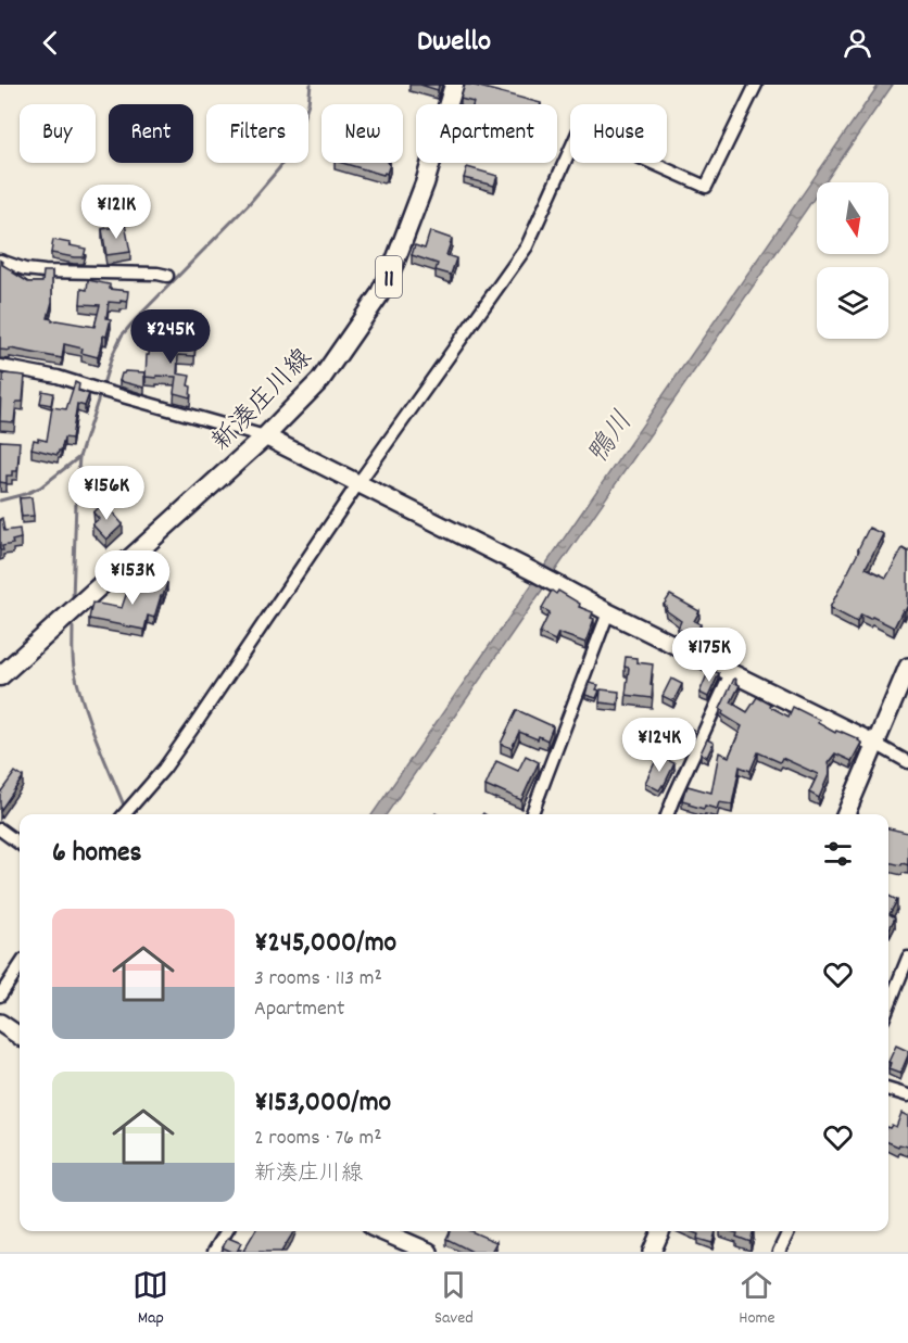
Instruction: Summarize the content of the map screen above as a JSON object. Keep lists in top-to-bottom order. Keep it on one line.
{"streets":{"main road":["11","新湊庄川線"]},"water":["鴨川"],"north":"bottom","page":{"header":"Dwello","chip":["Buy","Rent","Filters","New","Apartment","House"],"price":["¥121K","¥245K","¥156K","¥153K","¥175K","¥124K"],"heading":"6 homes","list":[{"name":"¥245,000/mo","note":"3 rooms · 113 m² · Apartment"},{"name":"¥153,000/mo","note":"2 rooms · 76 m² · 新湊庄川線"}],"tabs":["Map","Saved","Home"]}}
